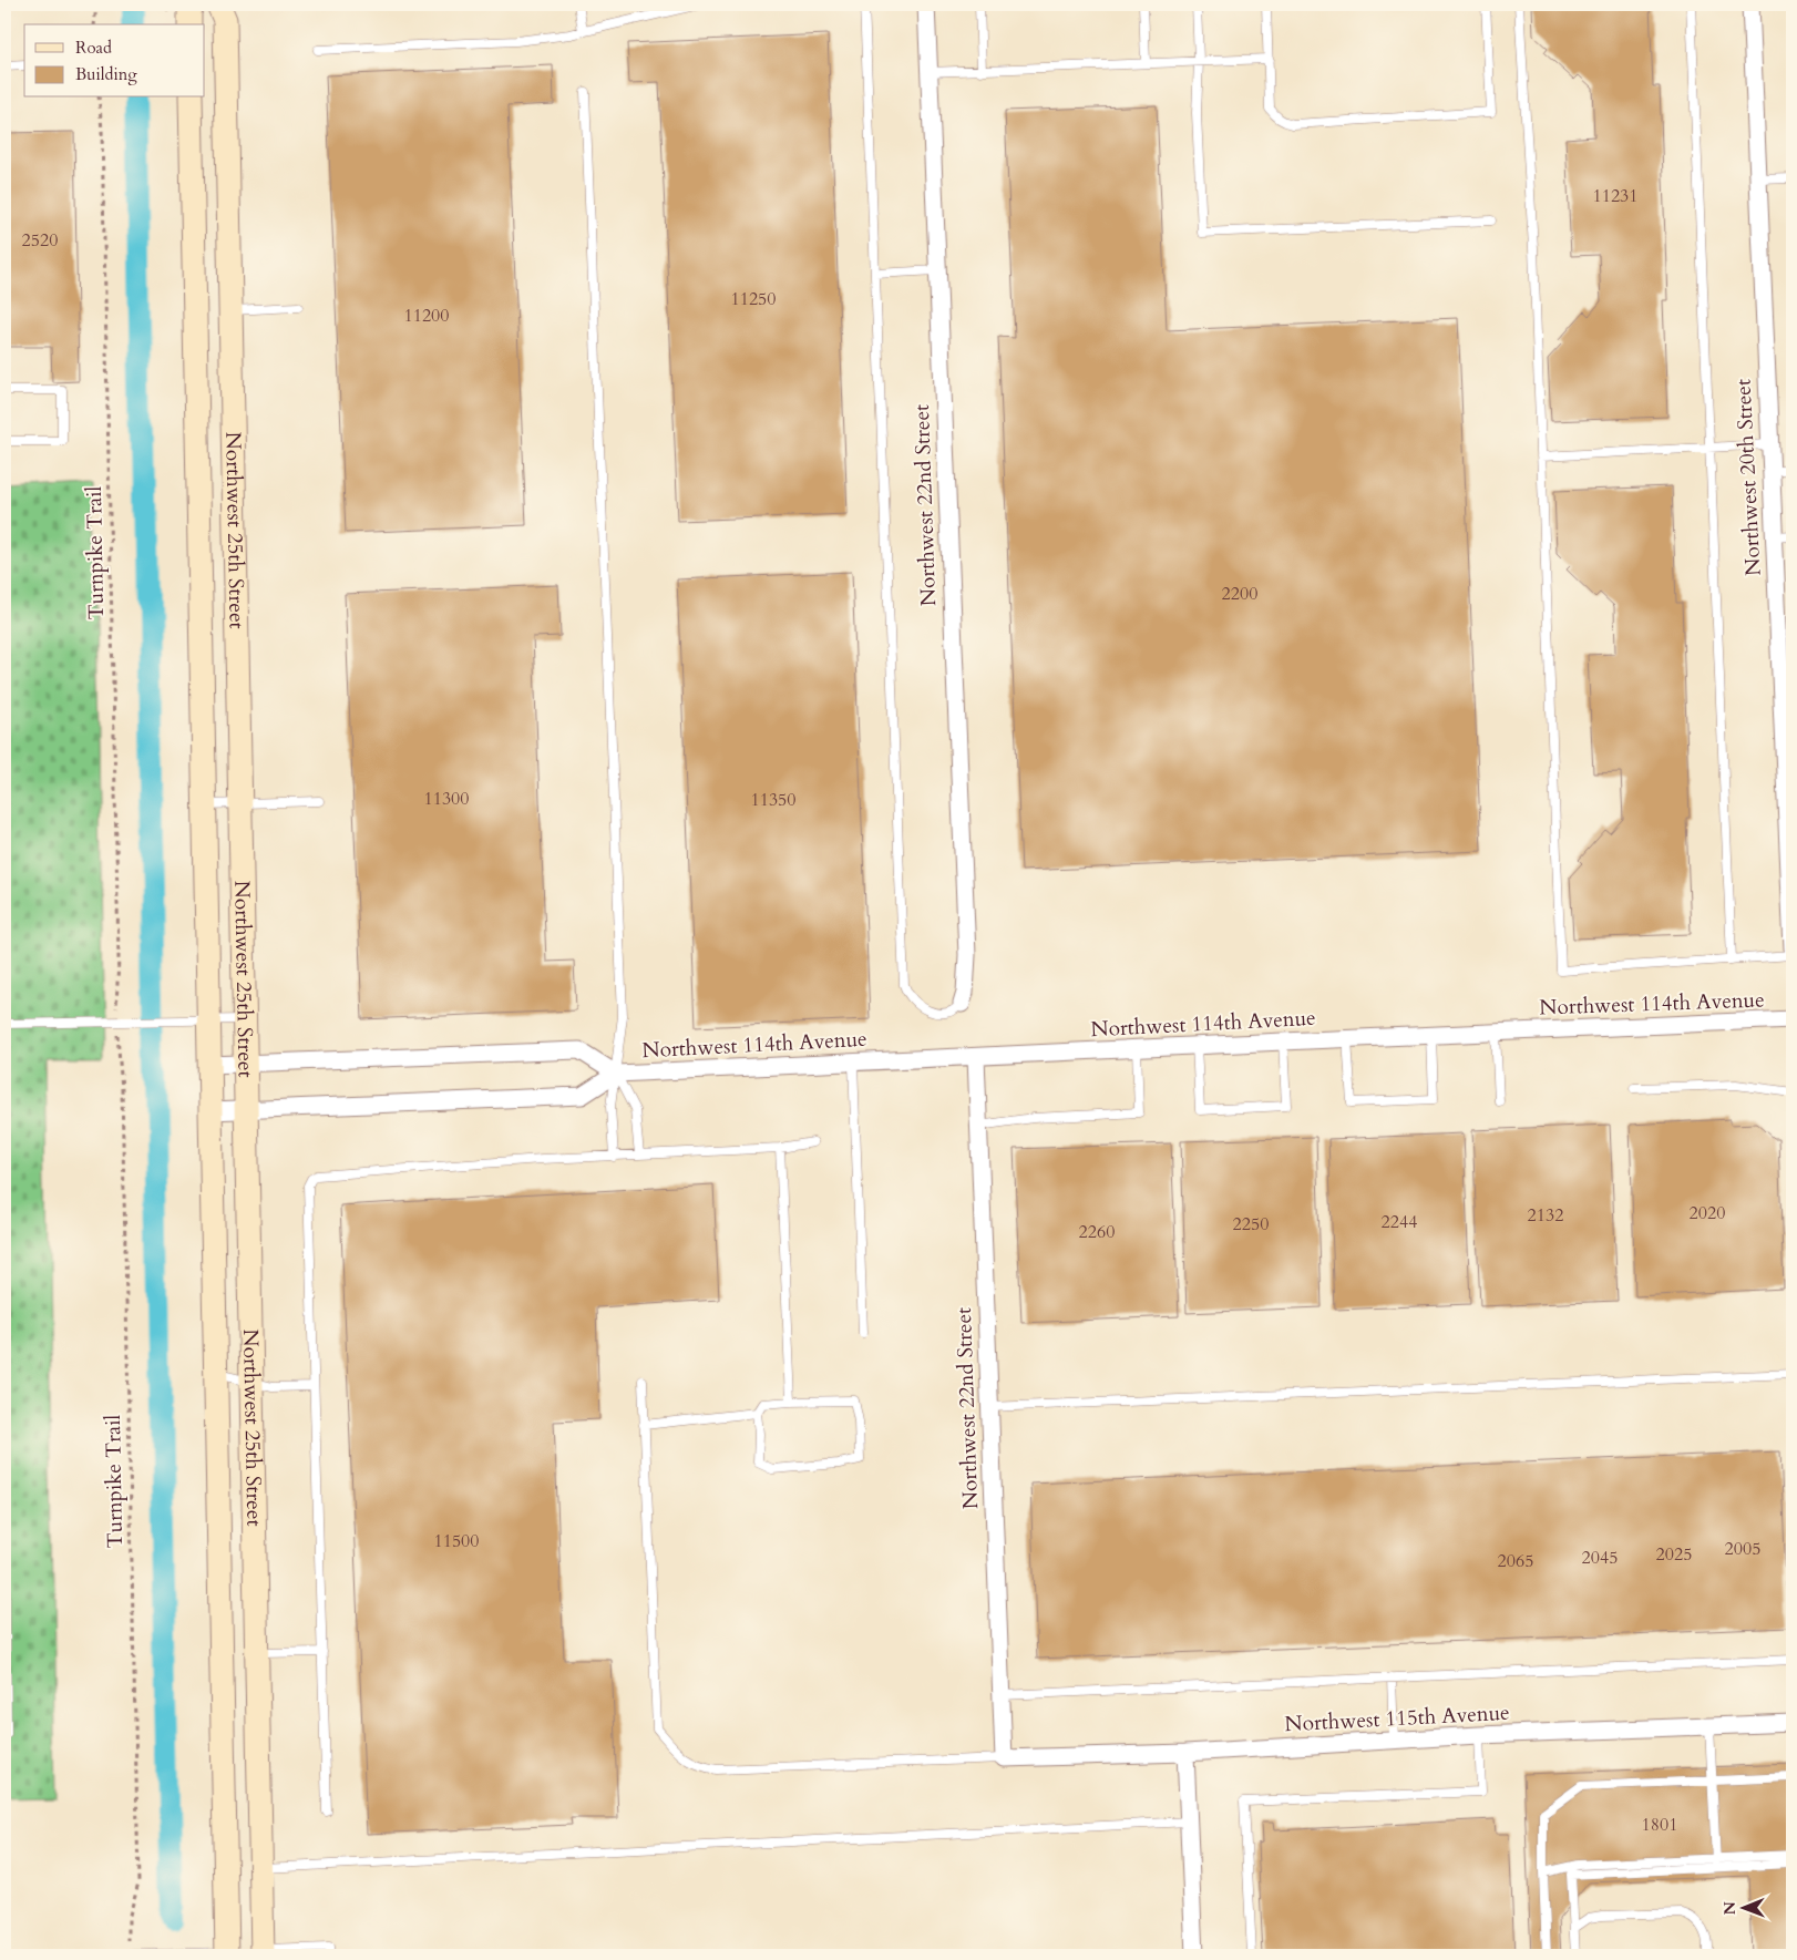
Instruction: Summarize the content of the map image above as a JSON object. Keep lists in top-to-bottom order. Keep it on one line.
{"streets":{"main road":["Northwest 25th Street"],"street":["Northwest 20th Street","Northwest 22nd Street","Northwest 114th Avenue","Northwest 115th Avenue"],"path":["Turnpike Trail"]},"crossings":[["Northwest 22nd Street","Northwest 114th Avenue"],["Northwest 22nd Street","Northwest 115th Avenue"],["Northwest 25th Street","Northwest 114th Avenue"]],"house_numbers":["11231","2520","11250","11200","2200","11300","11350","2020","2132","2244","2250","2260","11500","2005","2025","2045","2065","1801"],"legend":["Road","Building"],"north":"left"}
